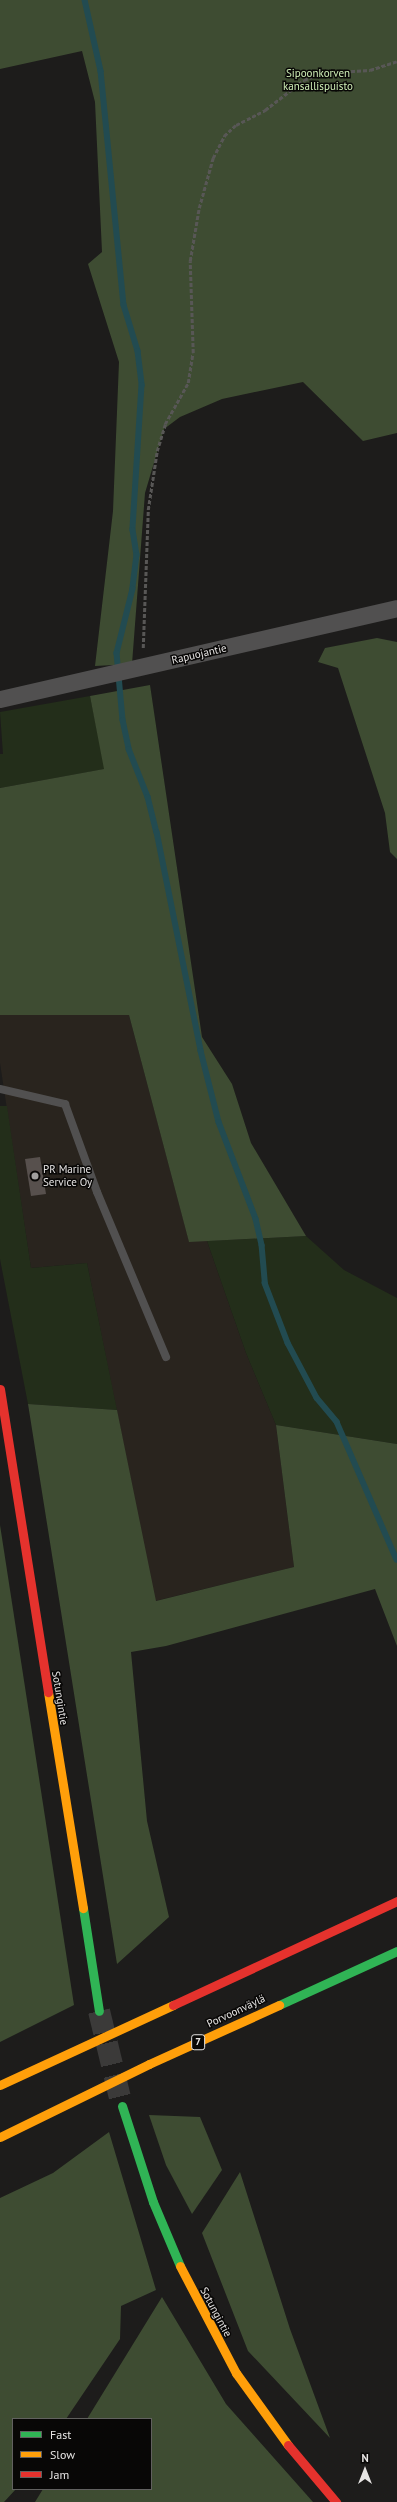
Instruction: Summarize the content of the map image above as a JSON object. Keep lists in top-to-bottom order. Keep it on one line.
{"streets":{"main road":["Sotungintie","Porvoonväylä","7"],"street":["Rapuojantie"]},"parks":["Sipoonkorven kansallispuisto"],"places":["PR Marine Service Oy"],"legend":["Fast","Slow","Jam"],"north":"top"}
